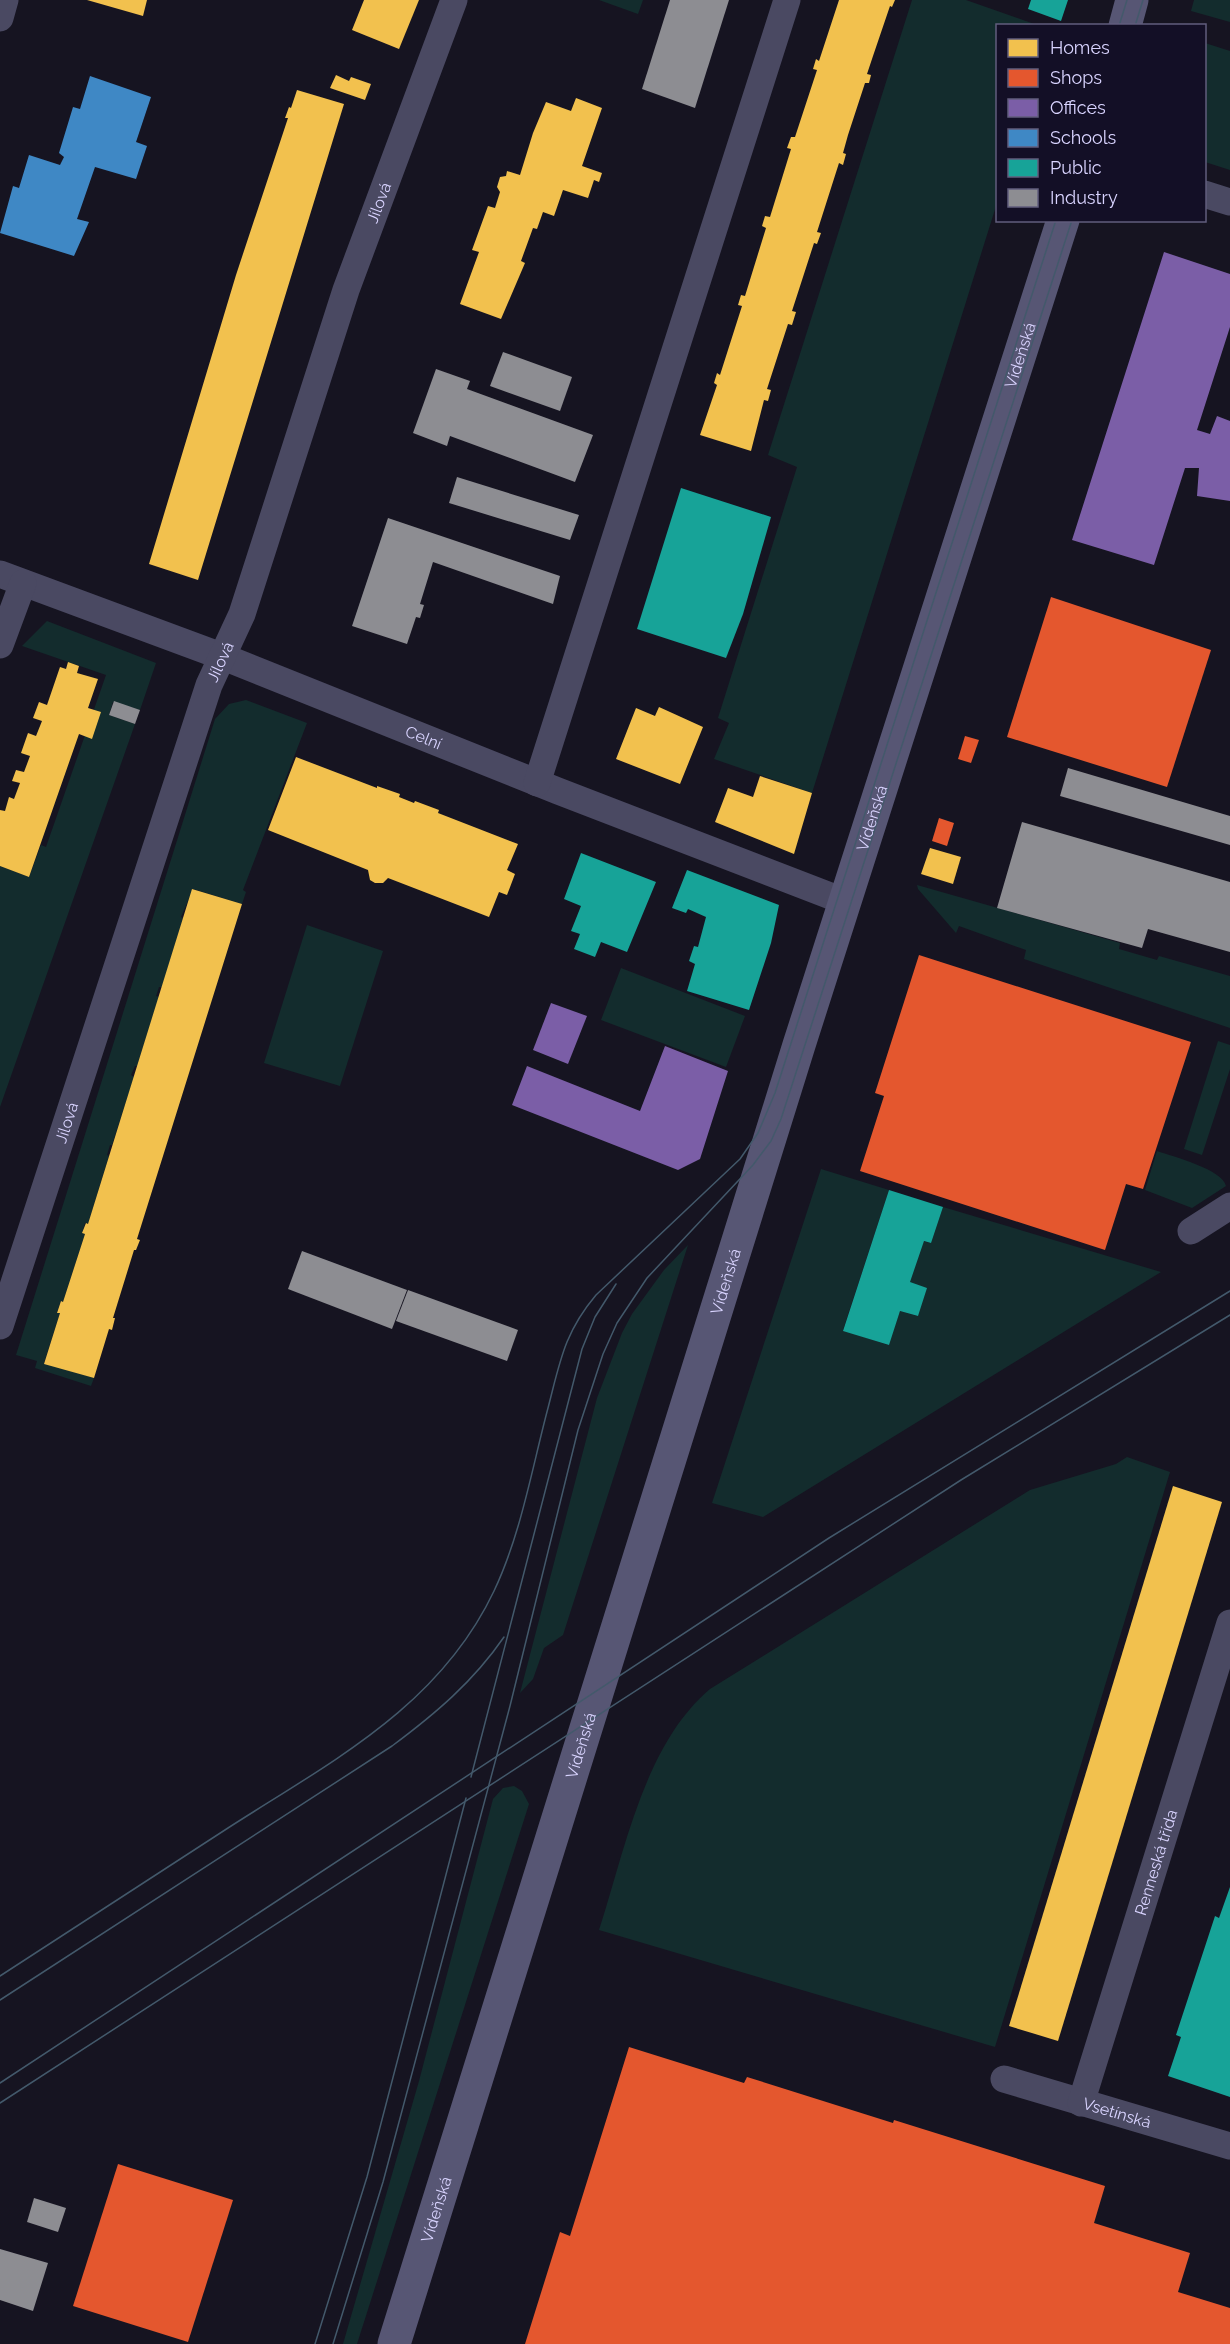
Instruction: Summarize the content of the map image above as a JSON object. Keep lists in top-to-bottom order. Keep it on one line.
{"streets":{"main road":["Vídeňská"],"street":["Jílová","Celní","Renneská třída","Vsetínská"]},"crossings":[["Jílová","Celní"],["Vídeňská","Celní"],["Renneská třída","Vsetínská"]],"legend":["Homes","Shops","Offices","Schools","Public","Industry"]}
